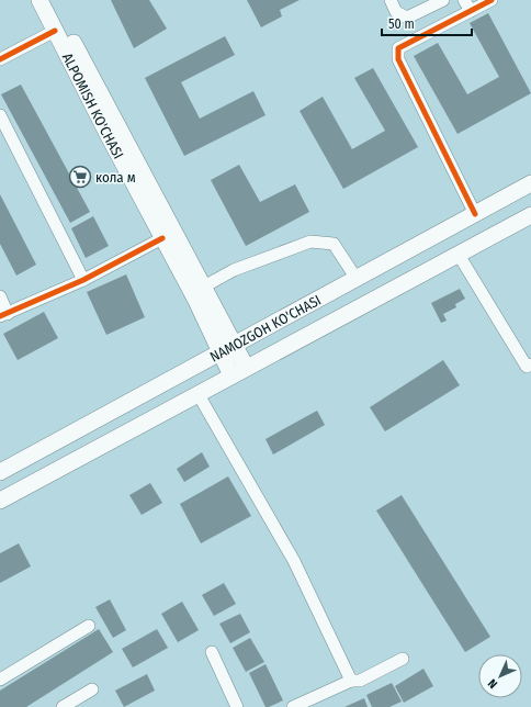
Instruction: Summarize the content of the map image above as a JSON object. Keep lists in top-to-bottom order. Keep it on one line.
{"streets":{"main road":["ALPOMISH KO'CHASI","NAMOZGOH KO'CHASI"]},"crossings":[["ALPOMISH KO'CHASI","NAMOZGOH KO'CHASI"]],"places":{"supermarket":["кола м"]},"scale_bar":"50 m","north":"bottom left"}
